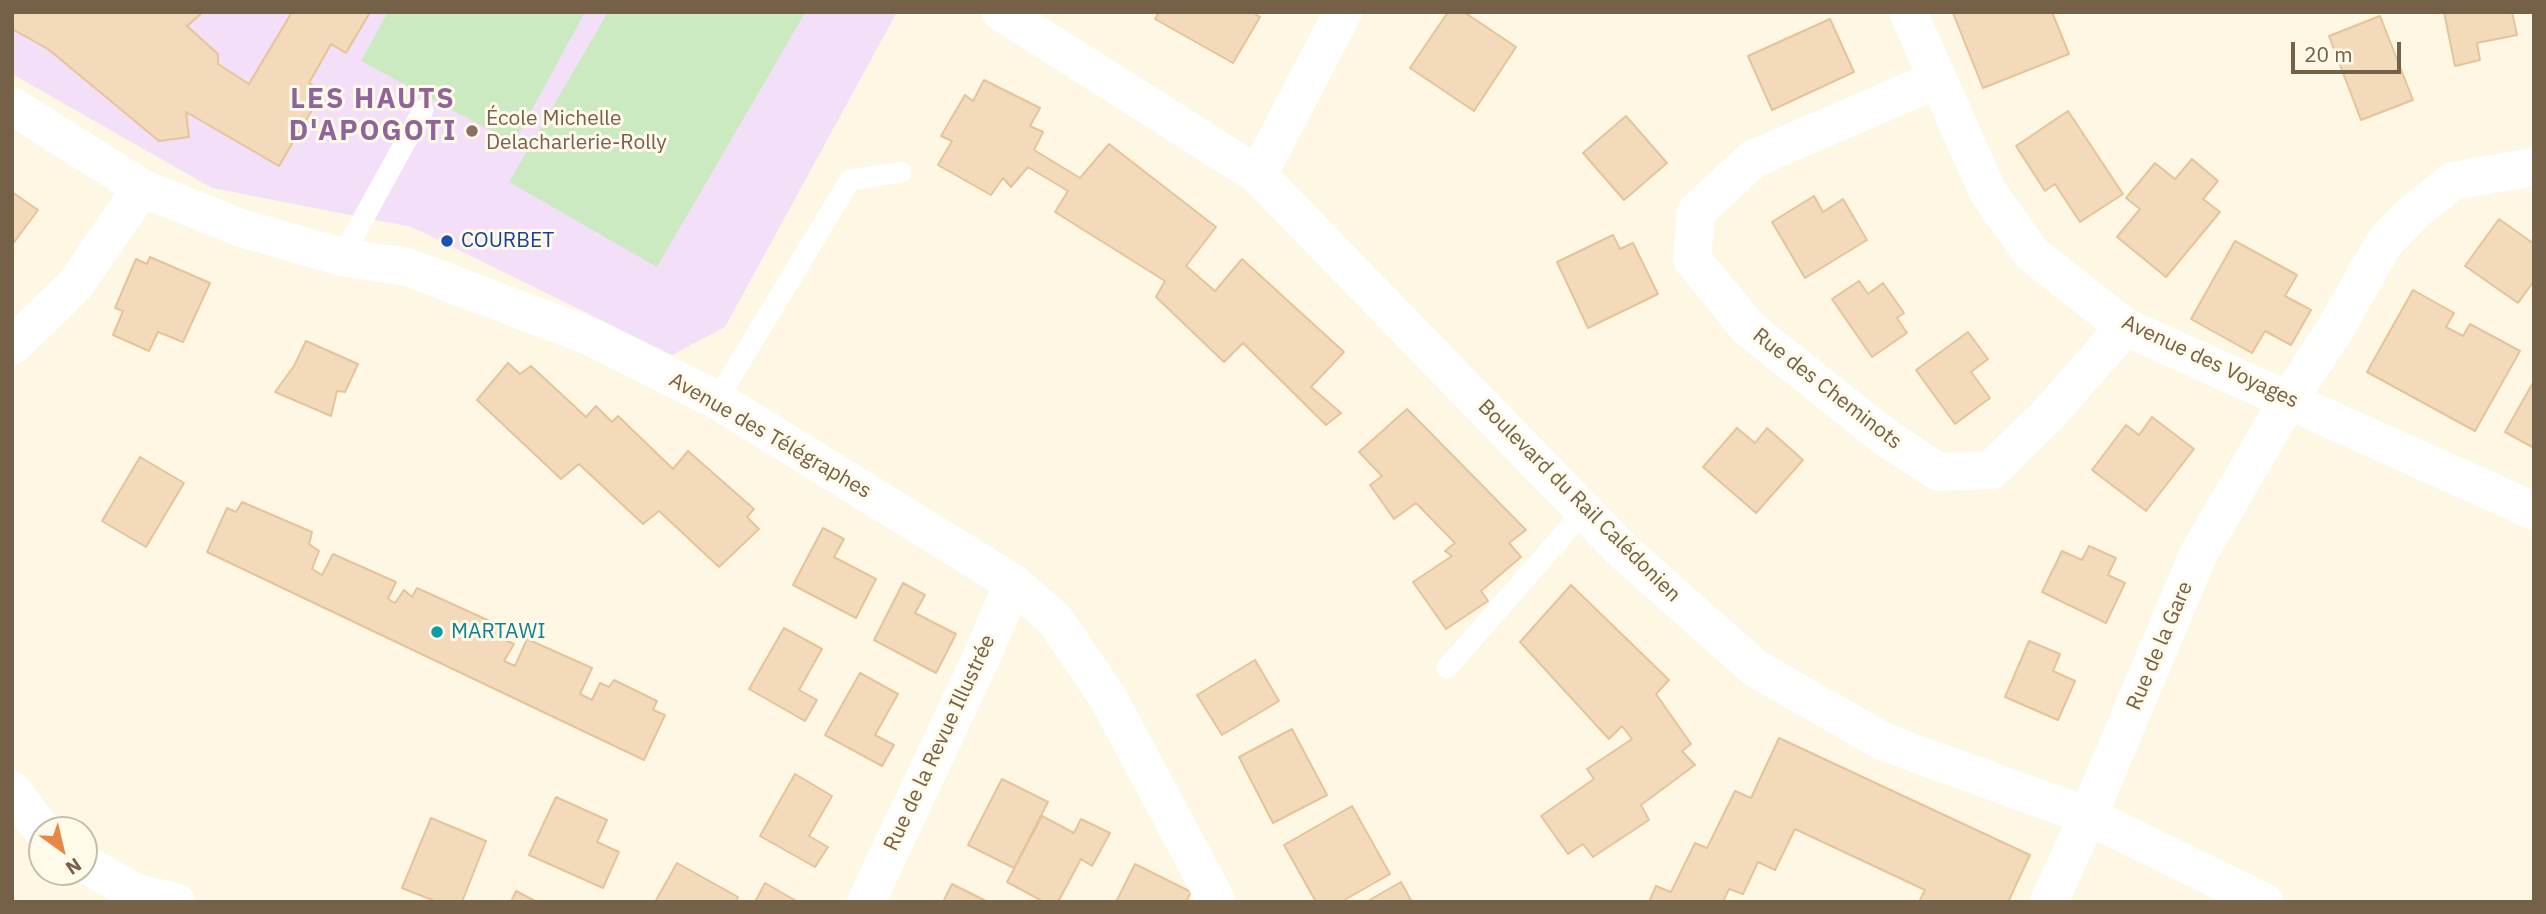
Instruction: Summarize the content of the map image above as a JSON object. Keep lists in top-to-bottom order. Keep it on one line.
{"streets":{"street":["Avenue des Voyages","Rue des Cheminots","Avenue des Télégraphes","Boulevard du Rail Calédonien","Rue de la Gare","Rue de la Revue Illustrée"]},"crossings":[["Avenue des Voyages","Rue des Cheminots"],["Avenue des Voyages","Rue de la Gare"],["Avenue des Télégraphes","Rue de la Revue Illustrée"],["Boulevard du Rail Calédonien","Rue de la Gare"]],"districts":["LES HAUTS D'APOGOTI"],"places":["École Michelle Delacharlerie-Rolly","COURBET","MARTAWI"],"scale_bar":"20 m","north":"bottom right"}
